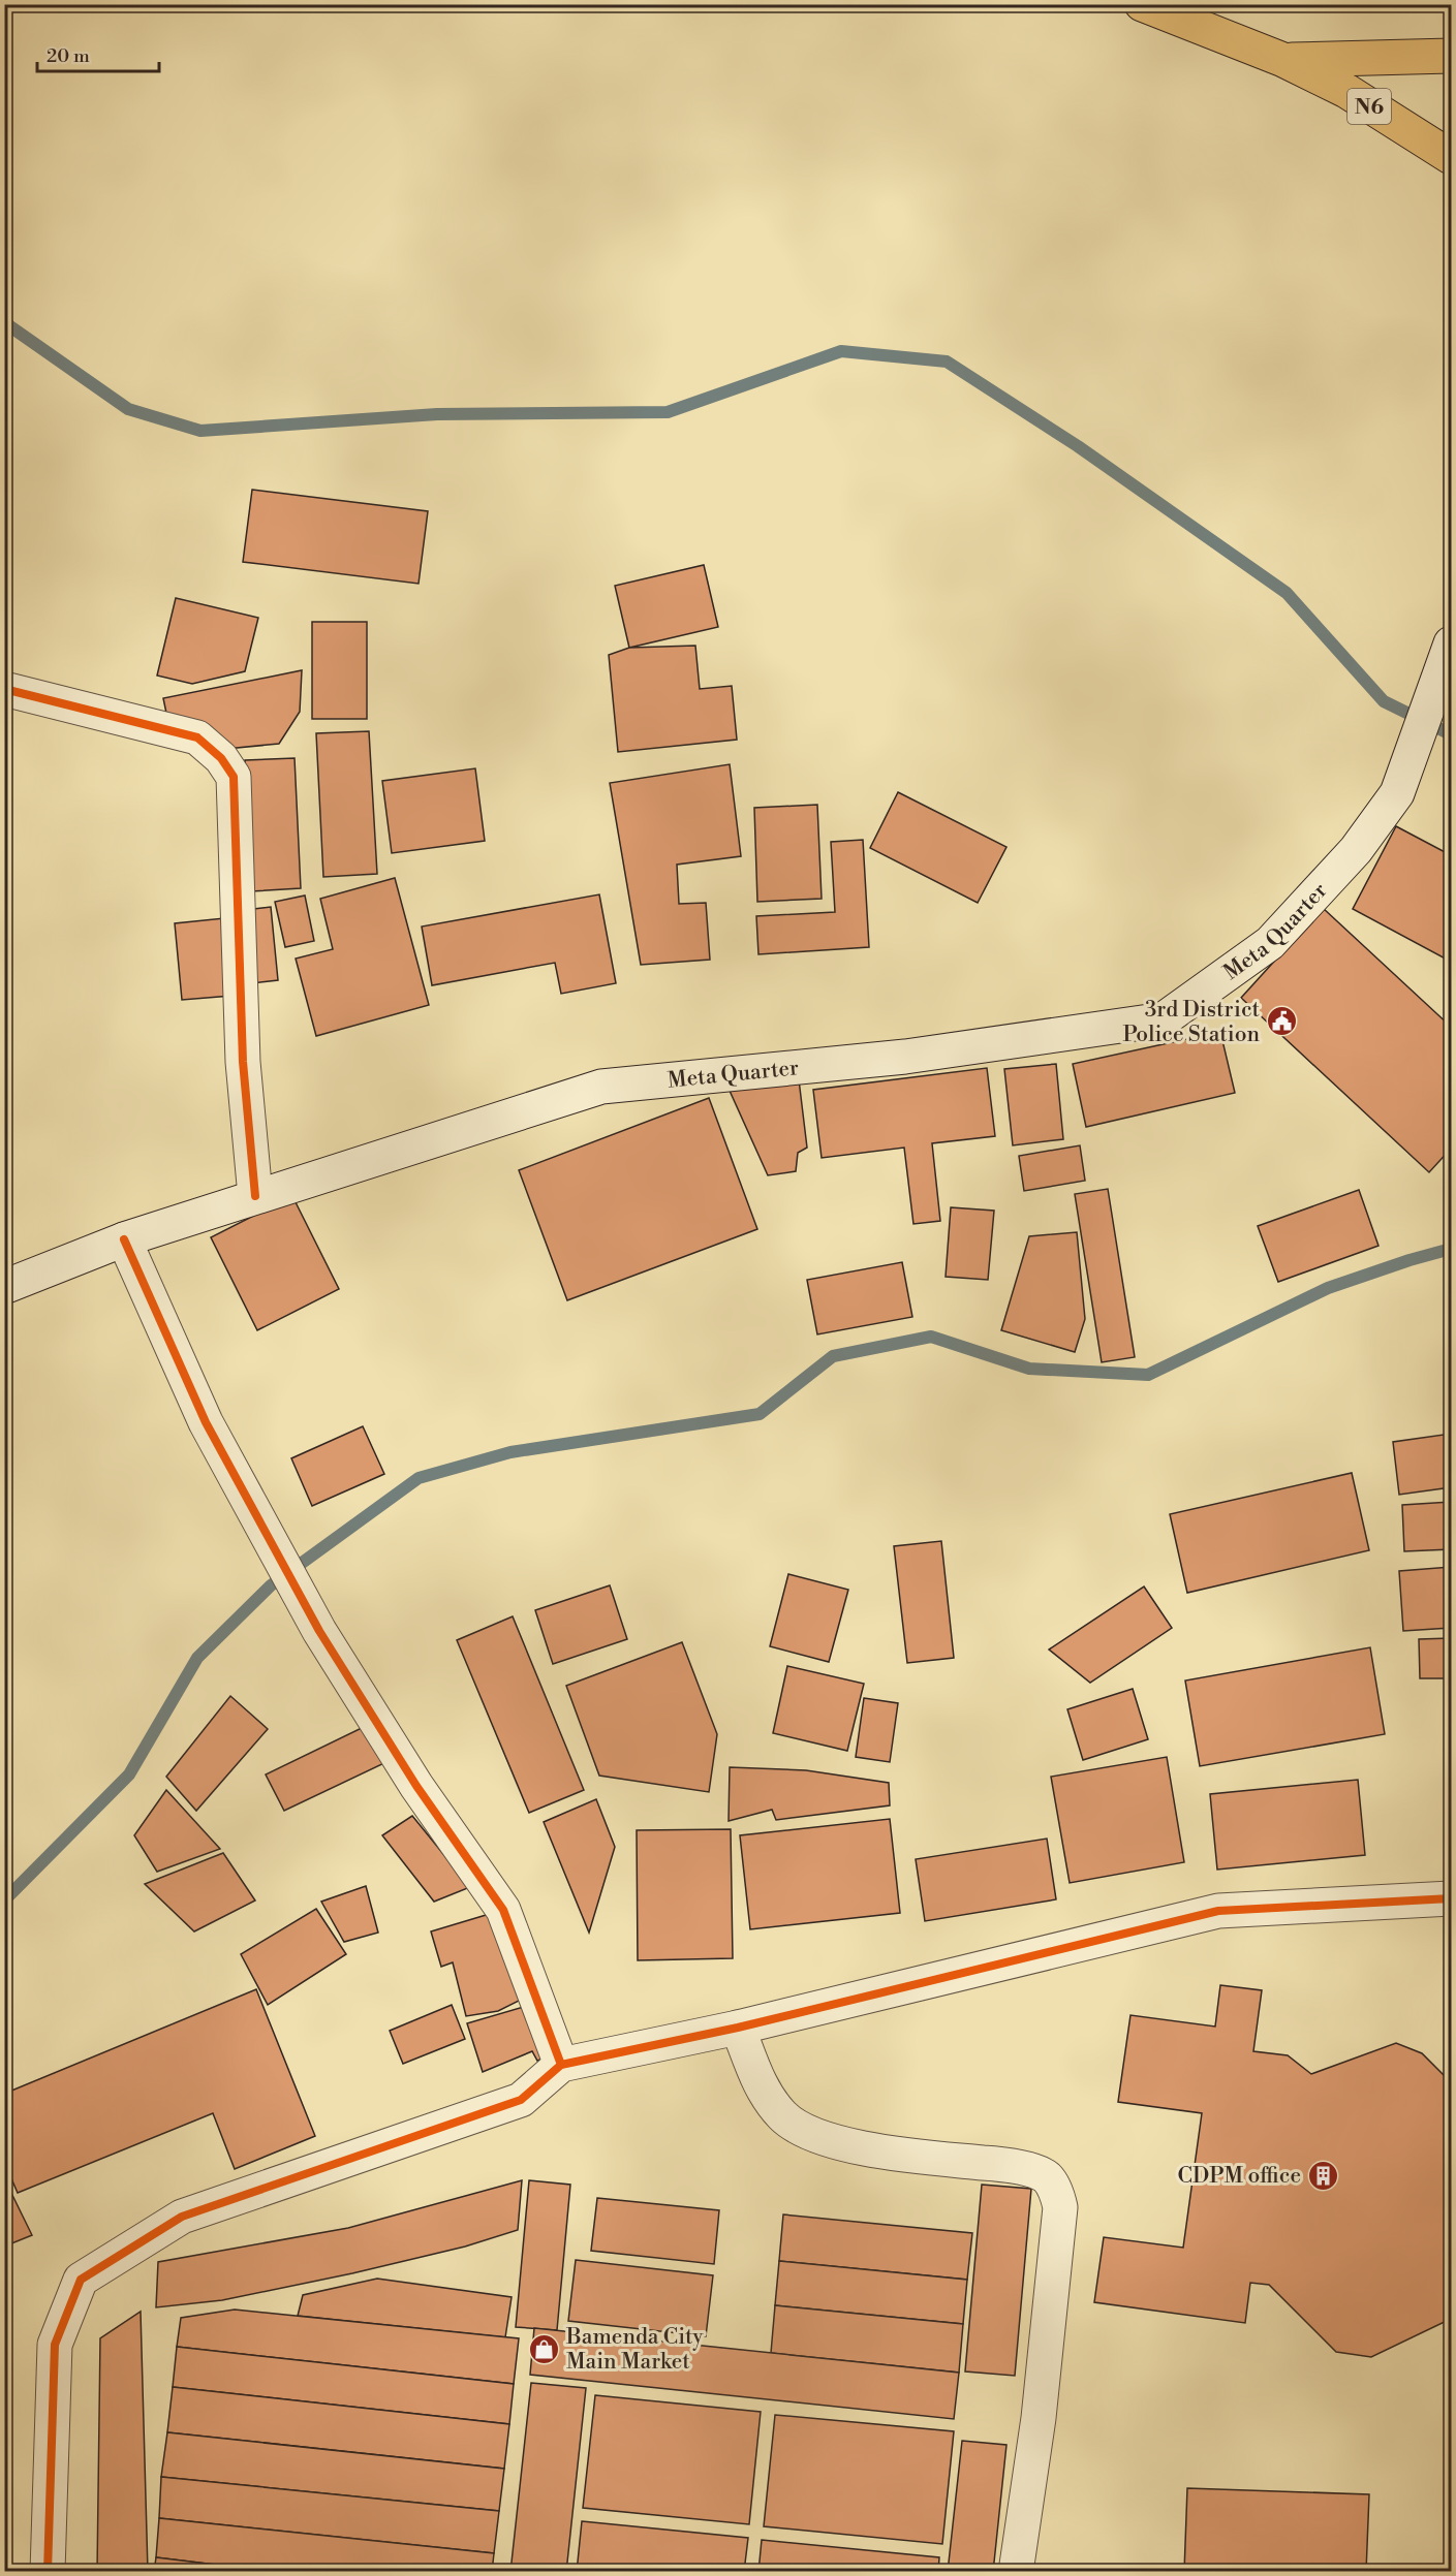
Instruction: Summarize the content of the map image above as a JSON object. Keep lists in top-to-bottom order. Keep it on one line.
{"streets":{"highway":["N6"],"street":["Meta Quarter"]},"places":{"public building":["3rd District Police Station"],"building":["CDPM office"],"shop":["Bamenda City Main Market"]},"scale_bar":"20 m"}
